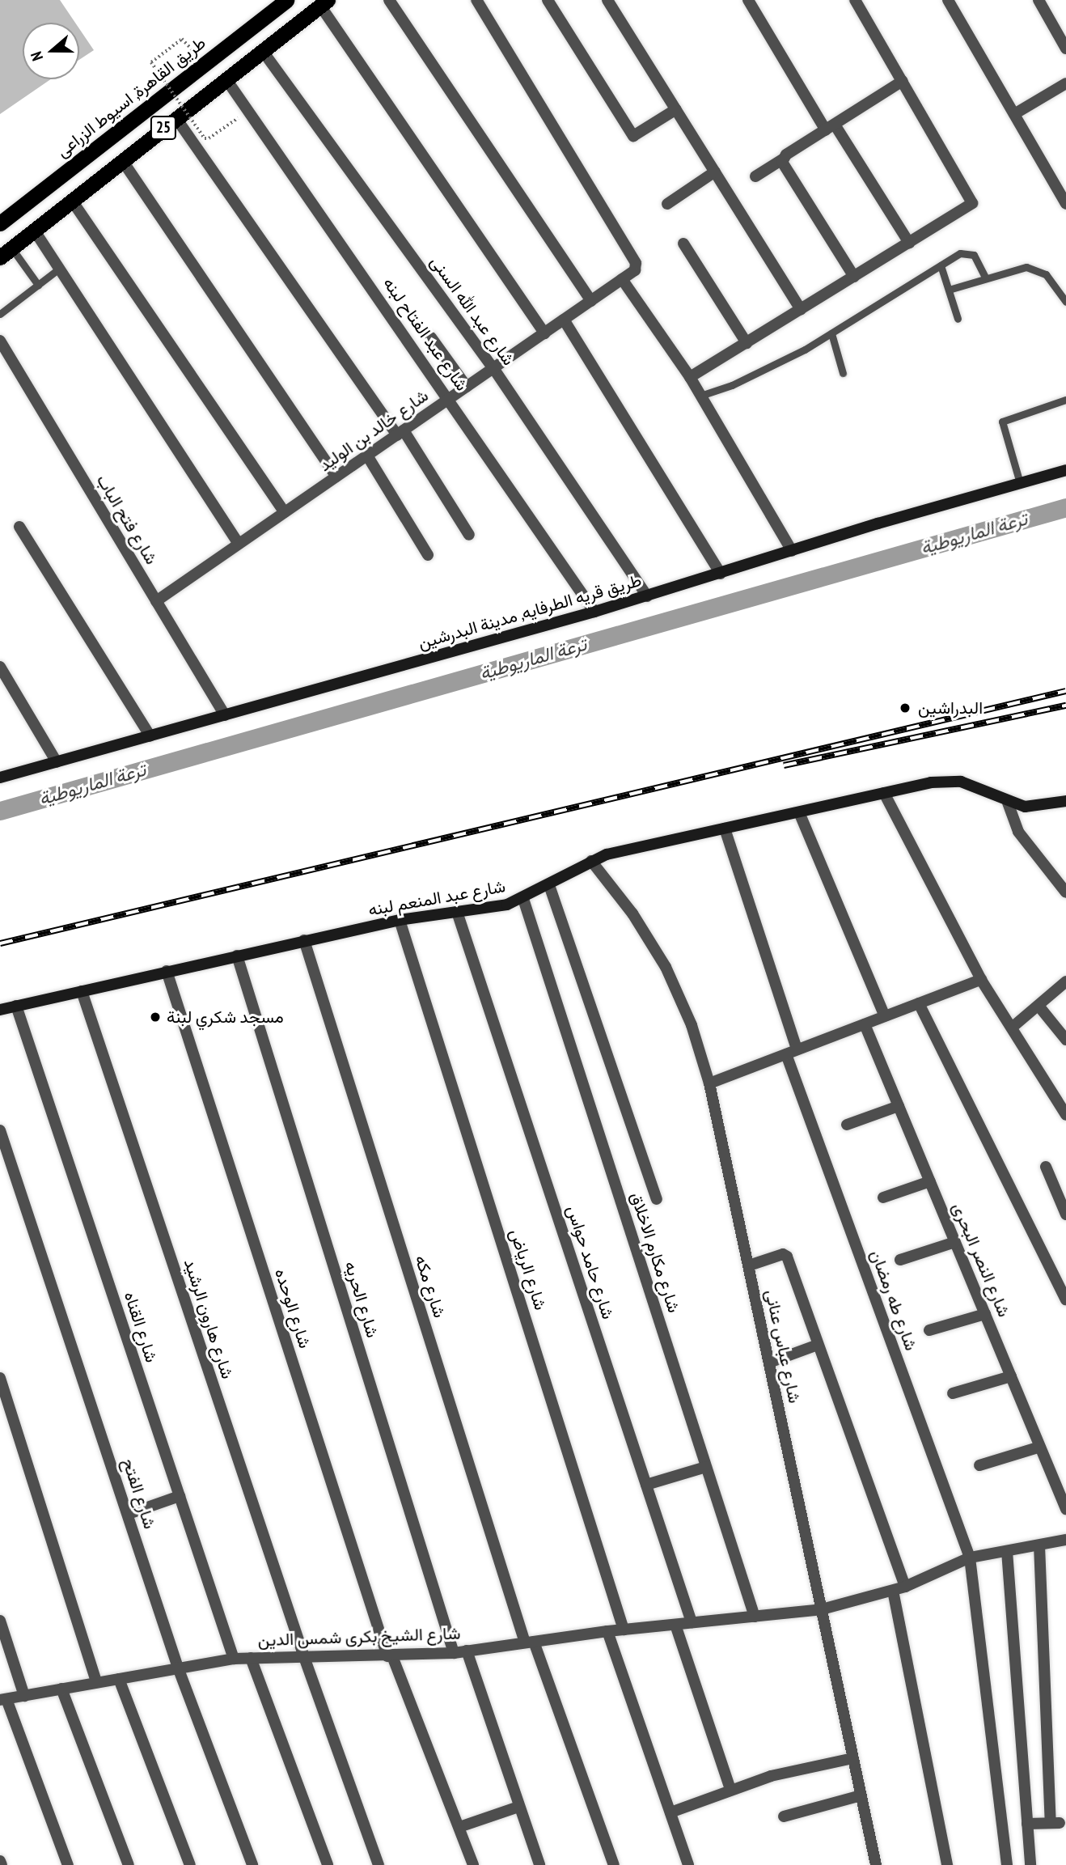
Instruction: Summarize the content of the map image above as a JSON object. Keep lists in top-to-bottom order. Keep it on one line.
{"streets":{"highway":["طريق القاهرة, اسيوط الزراعى","25"],"main road":["طريق قريه الطرفايه, مدينة البدرشين","شارع عبد المنعم لبنه"],"street":["شارع عبد الله السنى","شارع عبد الفتاح لبنه","شارع خالد بن الوليد","شارع فتح الباب","شارع مكارم الاخلاق","شارع النصر البحرى","شارع حامد حواس","شارع الرياض","شارع مكه","شارع الحريه","شارع طه رمضان","شارع الوحده","شارع هارون الرشيد","شارع القناه","شارع عباس عنانى","شارع الفتح","شارع الشيخ بكرى شمس الدين"]},"crossings":[["25","شارع عبد الله السنى"],["25","شارع عبد الفتاح لبنه"],["شارع عبد الله السنى","شارع خالد بن الوليد"],["شارع عبد الله السنى","طريق قريه الطرفايه, مدينة البدرشين"],["شارع عبد الفتاح لبنه","شارع خالد بن الوليد"],["شارع عبد الفتاح لبنه","طريق قريه الطرفايه, مدينة البدرشين"],["شارع خالد بن الوليد","شارع فتح الباب"],["شارع فتح الباب","طريق قريه الطرفايه, مدينة البدرشين"],["شارع عبد المنعم لبنه","شارع مكارم الاخلاق"],["شارع عبد المنعم لبنه","شارع حامد حواس"],["شارع عبد المنعم لبنه","شارع الرياض"],["شارع عبد المنعم لبنه","شارع مكه"],["شارع عبد المنعم لبنه","شارع الحريه"],["شارع عبد المنعم لبنه","شارع طه رمضان"],["شارع عبد المنعم لبنه","شارع الوحده"],["شارع عبد المنعم لبنه","شارع هارون الرشيد"],["شارع عبد المنعم لبنه","شارع القناه"],["شارع عبد المنعم لبنه","شارع عباس عنانى"],["شارع مكارم الاخلاق","شارع الشيخ بكرى شمس الدين"],["شارع حامد حواس","شارع الشيخ بكرى شمس الدين"],["شارع الرياض","شارع الشيخ بكرى شمس الدين"],["شارع مكه","شارع الشيخ بكرى شمس الدين"],["شارع الحريه","شارع الشيخ بكرى شمس الدين"],["شارع طه رمضان","شارع الشيخ بكرى شمس الدين"],["شارع الوحده","شارع الشيخ بكرى شمس الدين"],["شارع هارون الرشيد","شارع الشيخ بكرى شمس الدين"],["شارع القناه","شارع الشيخ بكرى شمس الدين"],["شارع عباس عنانى","شارع الشيخ بكرى شمس الدين"],["شارع الفتح","شارع الشيخ بكرى شمس الدين"]],"water":["ترعة الماريوطية"],"places":["البدراشين","مسجد شكري لبنة"],"north":"left"}
